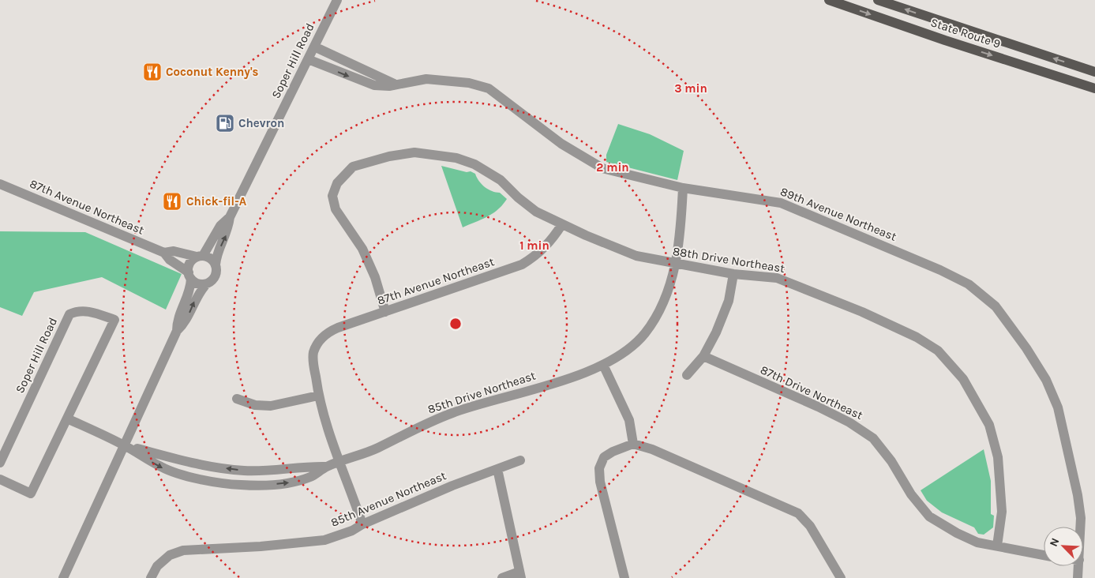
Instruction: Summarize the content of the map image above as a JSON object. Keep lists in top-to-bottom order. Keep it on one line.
{"streets":{"main road":["State Route 9"],"street":["Soper Hill Road","87th Avenue Northeast","89th Avenue Northeast","88th Drive Northeast","85th Drive Northeast","87th Drive Northeast","85th Avenue Northeast"]},"crossings":[["Soper Hill Road","89th Avenue Northeast"],["87th Avenue Northeast","88th Drive Northeast"],["89th Avenue Northeast","85th Drive Northeast"],["88th Drive Northeast","85th Drive Northeast"],["88th Drive Northeast","87th Drive Northeast"]],"places":{"restaurant":["Coconut Kenny's","Chick-fil-A"],"fuel station":["Chevron"]},"north":"top left","rings":["3 min","2 min","1 min"]}
